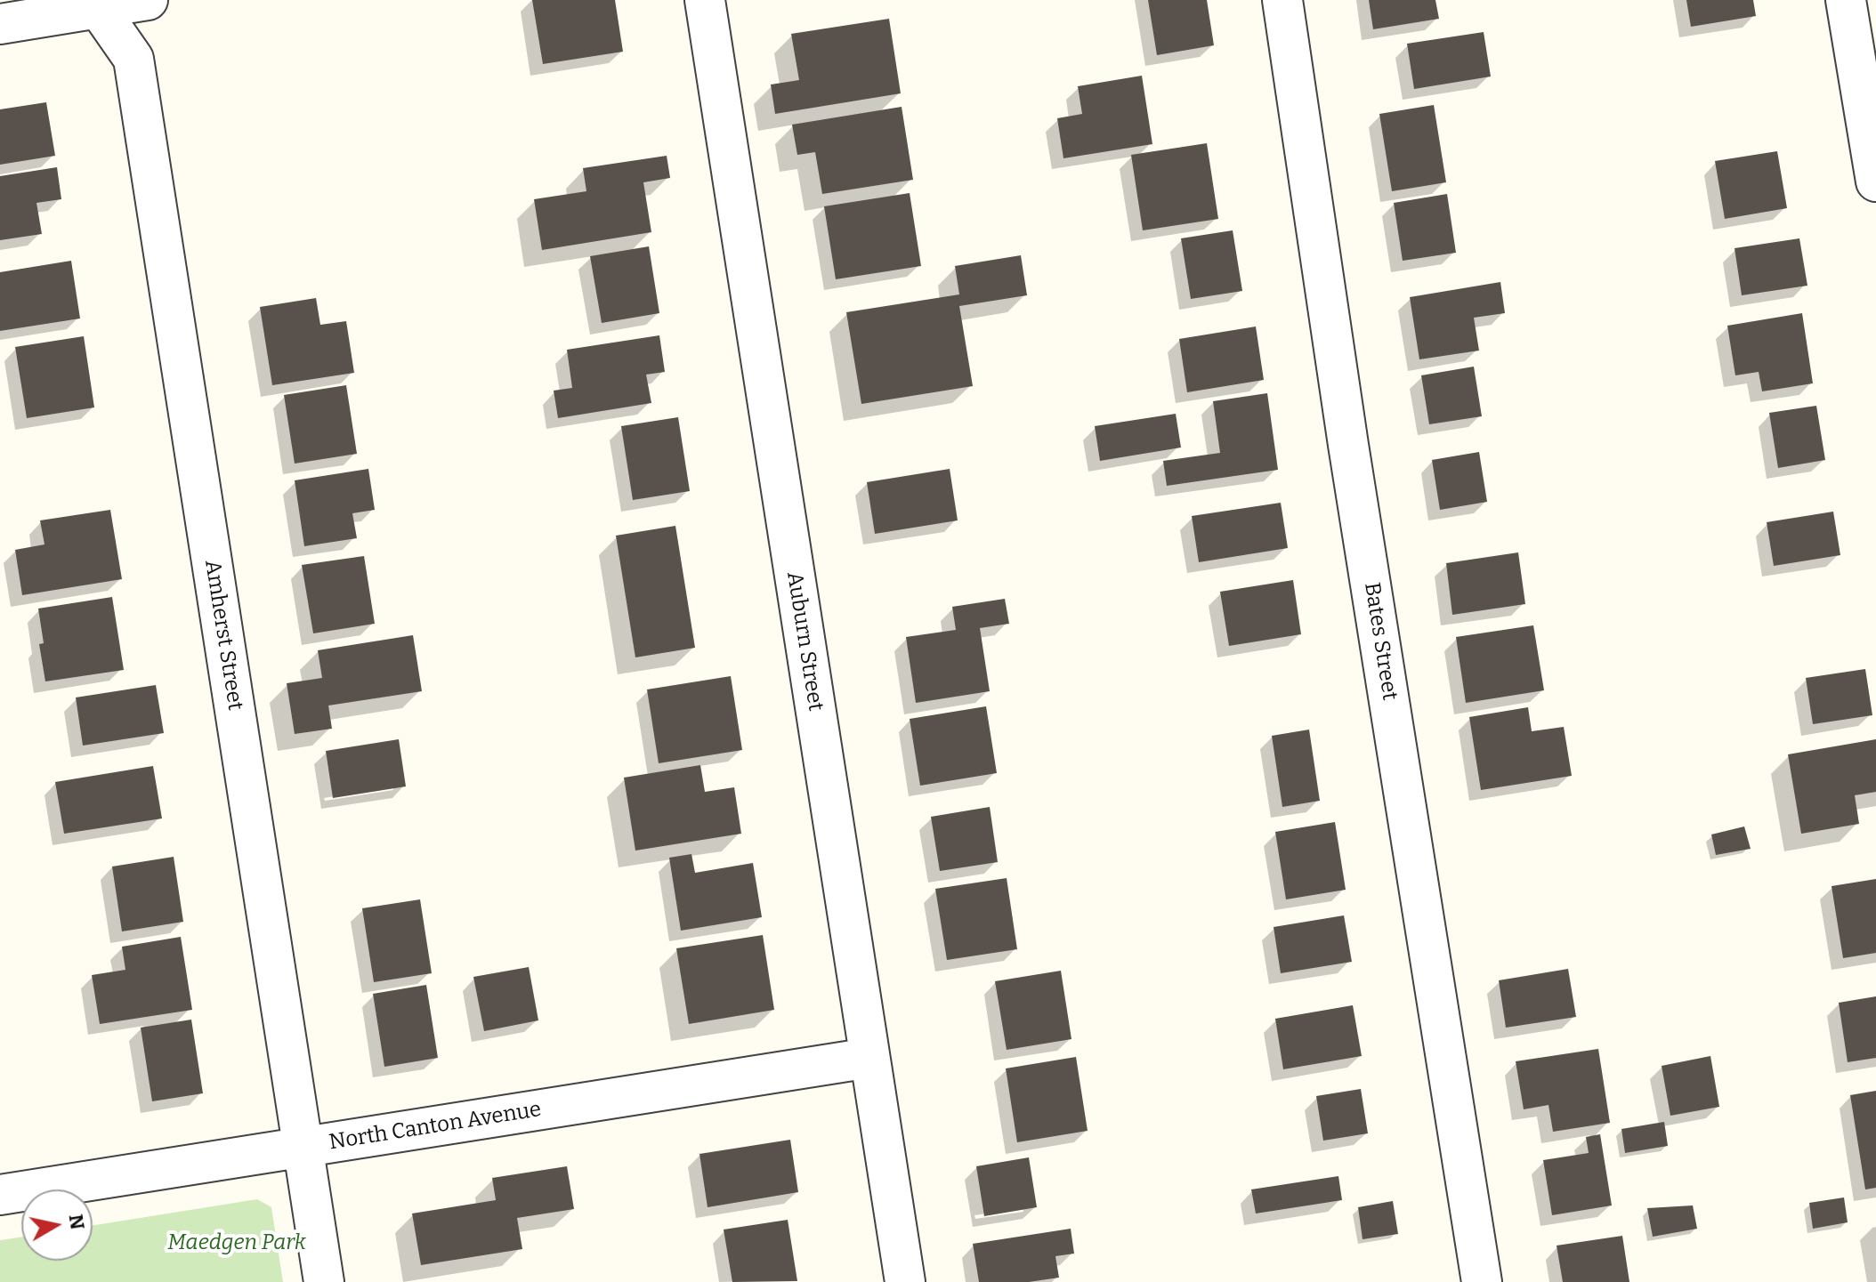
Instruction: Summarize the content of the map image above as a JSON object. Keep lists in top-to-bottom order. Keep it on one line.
{"streets":{"street":["Amherst Street","Auburn Street","Bates Street","North Canton Avenue"]},"crossings":[["Amherst Street","North Canton Avenue"],["Auburn Street","North Canton Avenue"]],"parks":["Maedgen Park"],"north":"right"}
